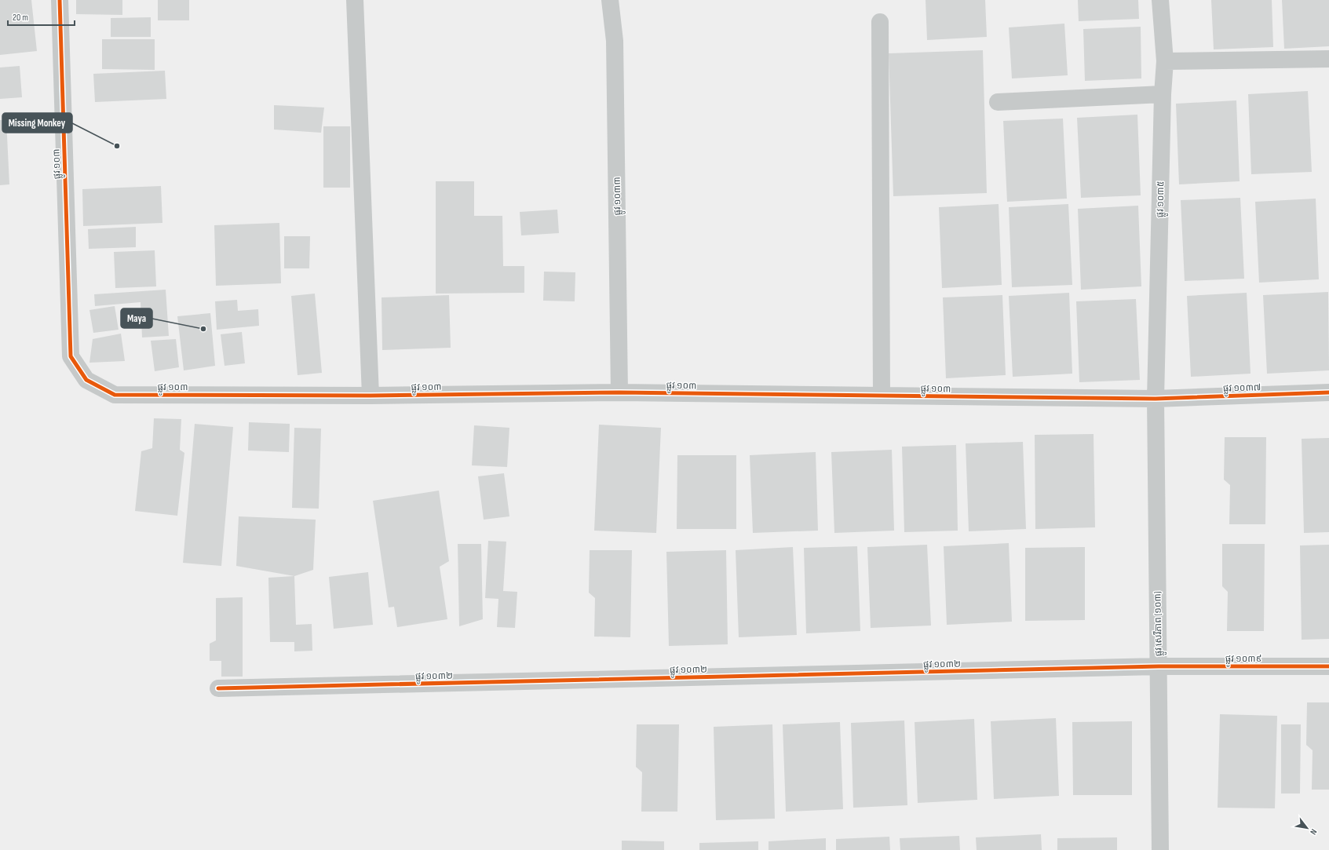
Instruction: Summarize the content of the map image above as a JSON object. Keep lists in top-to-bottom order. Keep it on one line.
{"streets":{"street":["ផ្លូវ ១០៣","ផ្លូវ ១០៣៣","ផ្លូវ ១០៣៥","ផ្លូវ ១០៣៧","ផ្លូវ សេរីភាព (១០៣)","ផ្លូវ ១០៣៩","ផ្លូវ ១០៣២"]},"crossings":[["ផ្លូវ ១០៣","ផ្លូវ ១០៣៣"],["ផ្លូវ ១០៣","ផ្លូវ ១០៣៥"],["ផ្លូវ ១០៣","ផ្លូវ ១០៣៧"],["ផ្លូវ ១០៣","ផ្លូវ សេរីភាព (១០៣)"],["ផ្លូវ ១០៣៥","ផ្លូវ ១០៣៧"],["ផ្លូវ ១០៣៥","ផ្លូវ សេរីភាព (១០៣)"],["ផ្លូវ ១០៣៧","ផ្លូវ សេរីភាព (១០៣)"],["ផ្លូវ សេរីភាព (១០៣)","ផ្លូវ ១០៣៩"],["ផ្លូវ សេរីភាព (១០៣)","ផ្លូវ ១០៣២"],["ផ្លូវ ១០៣៩","ផ្លូវ ១០៣២"]],"places":["Missing Monkey","Maya"],"scale_bar":"20 m","north":"bottom right"}
